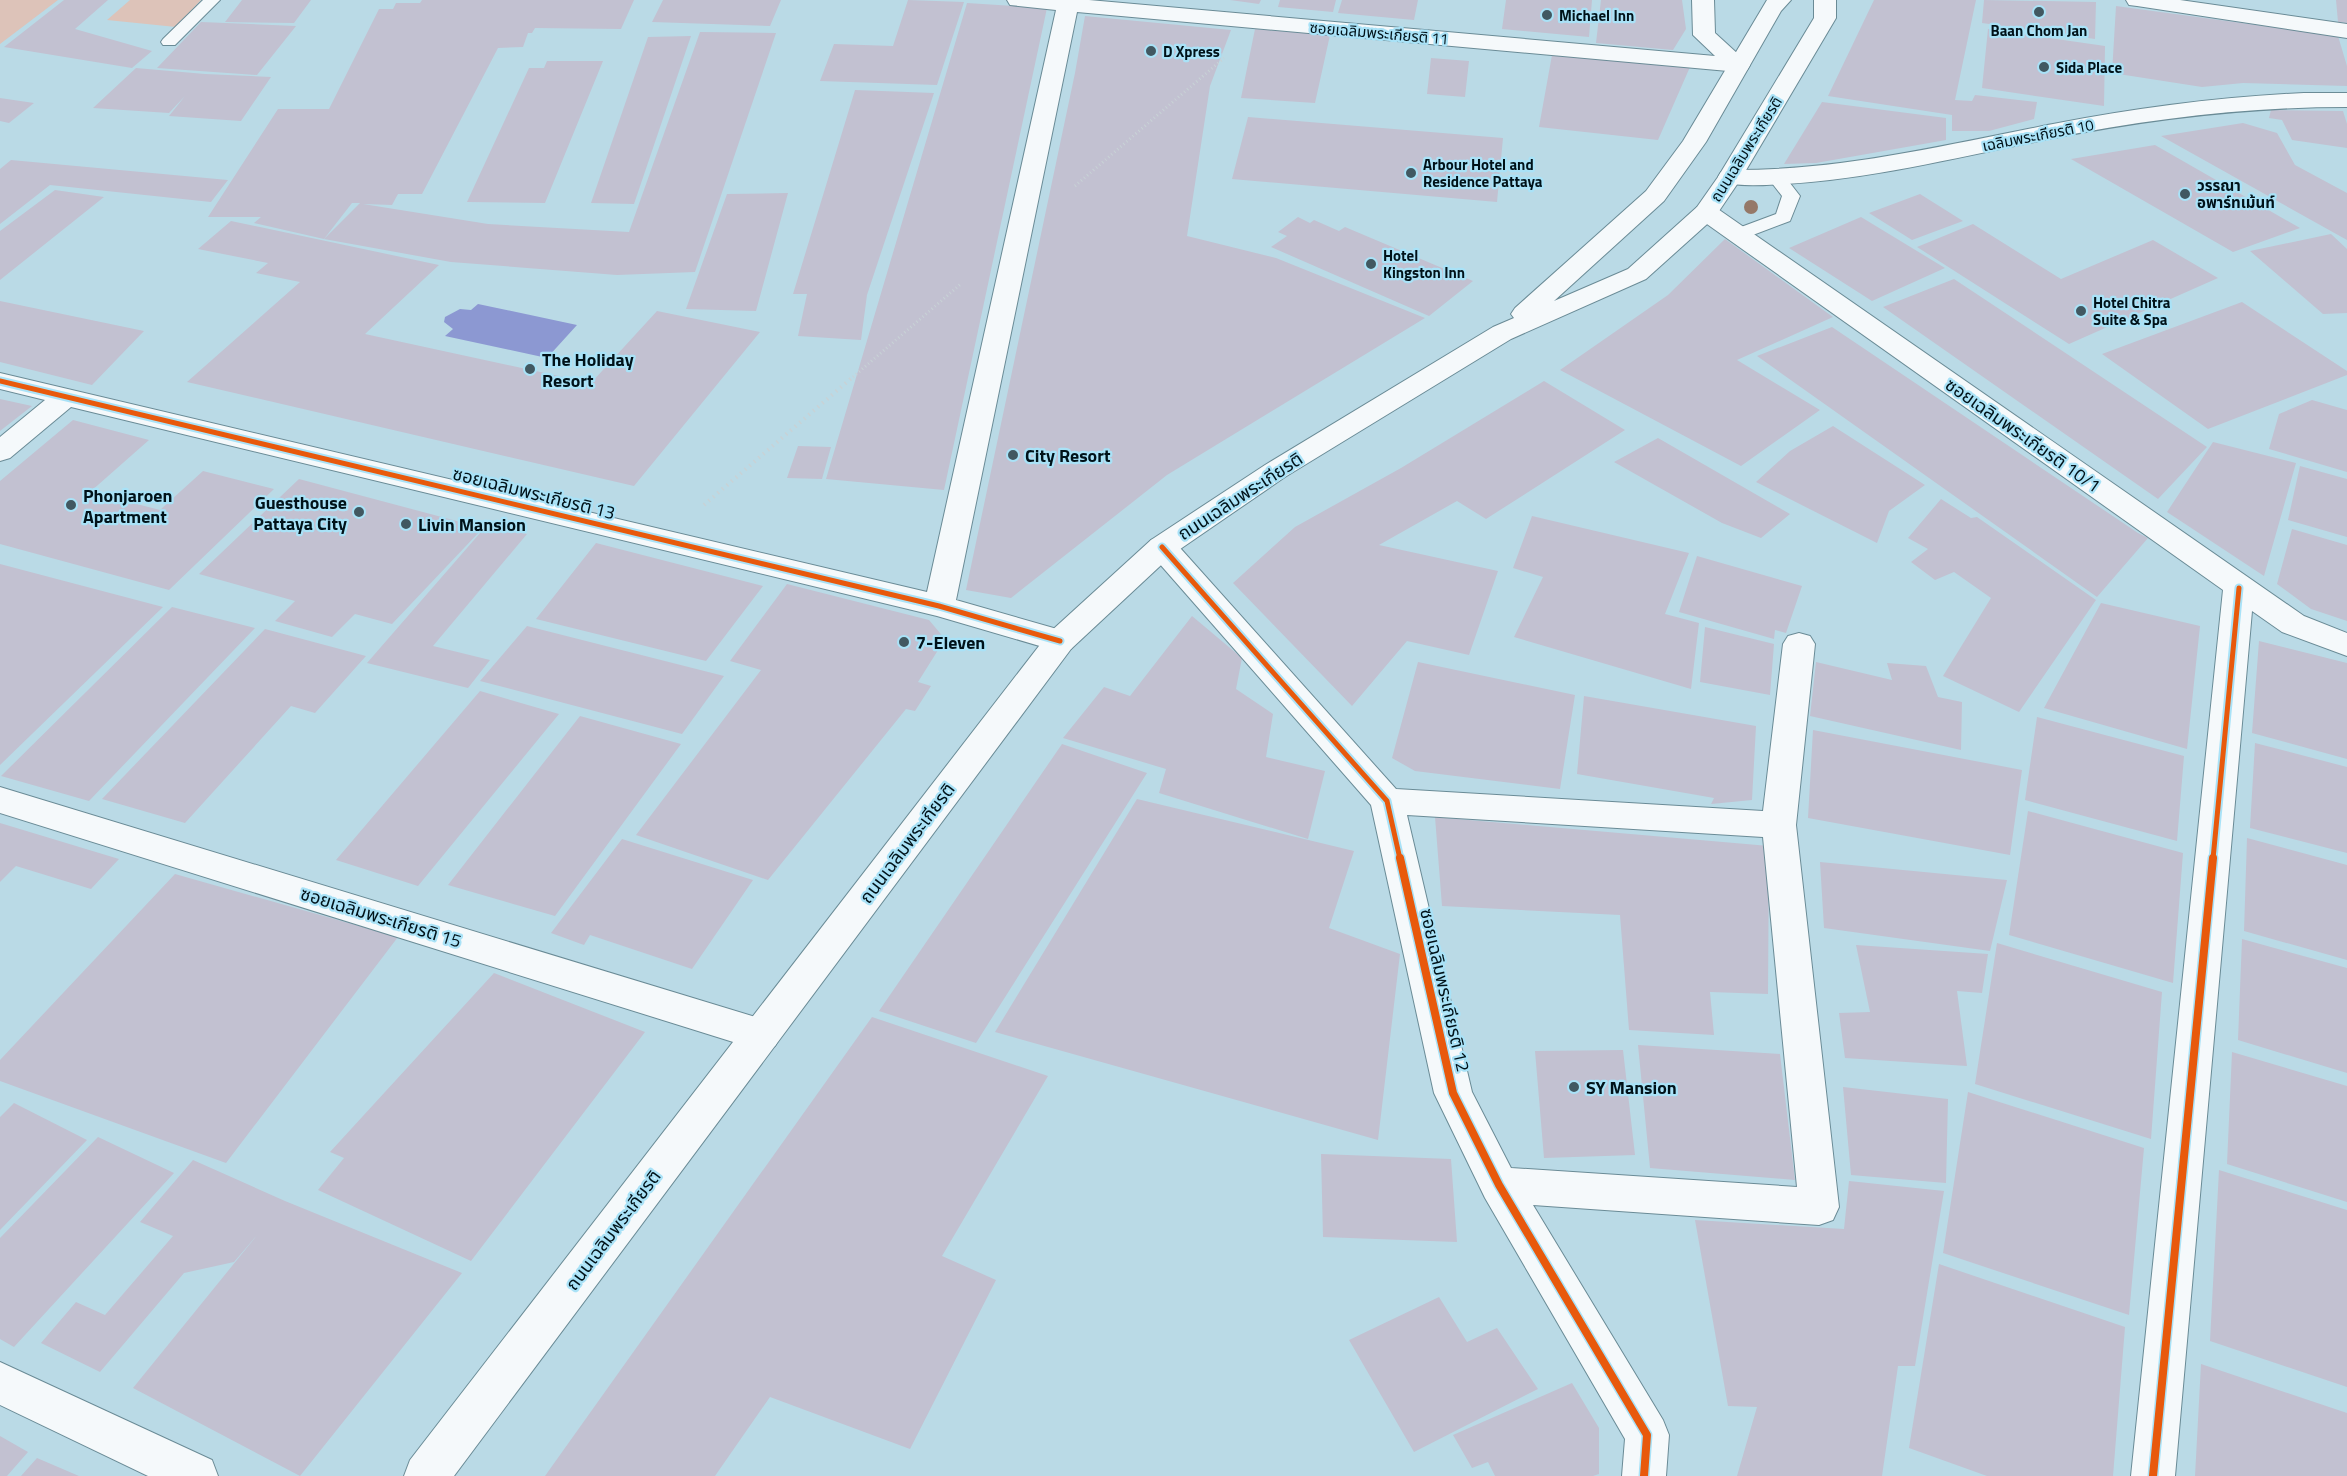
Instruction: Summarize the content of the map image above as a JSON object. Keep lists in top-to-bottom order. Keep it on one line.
{"streets":{"street":["ซอยเฉลิมพระเกียรติ 11","เฉลิมพระเกียรติ 10","ถนนเฉลิมพระเกียรติ","ซอยเฉลิมพระเกียรติ 10/1","ซอยเฉลิมพระเกียรติ 13","ซอยเฉลิมพระเกียรติ 15","ซอยเฉลิมพระเกียรติ 12"]},"crossings":[["ซอยเฉลิมพระเกียรติ 11","ถนนเฉลิมพระเกียรติ"],["เฉลิมพระเกียรติ 10","ถนนเฉลิมพระเกียรติ"],["ถนนเฉลิมพระเกียรติ","ซอยเฉลิมพระเกียรติ 10/1"],["ถนนเฉลิมพระเกียรติ","ซอยเฉลิมพระเกียรติ 13"],["ถนนเฉลิมพระเกียรติ","ซอยเฉลิมพระเกียรติ 15"],["ถนนเฉลิมพระเกียรติ","ซอยเฉลิมพระเกียรติ 12"]],"places":["Baan Chom Jan","Michael Inn","D Xpress","Sida Place","Arbour Hotel and Residence Pattaya","วรรณา อพาร์ทเม้นท์","Hotel Kingston Inn","Hotel Chitra Suite & Spa","The Holiday Resort","City Resort","Phonjaroen Apartment","Guesthouse Pattaya City","Livin Mansion","7-Eleven","SY Mansion"]}
